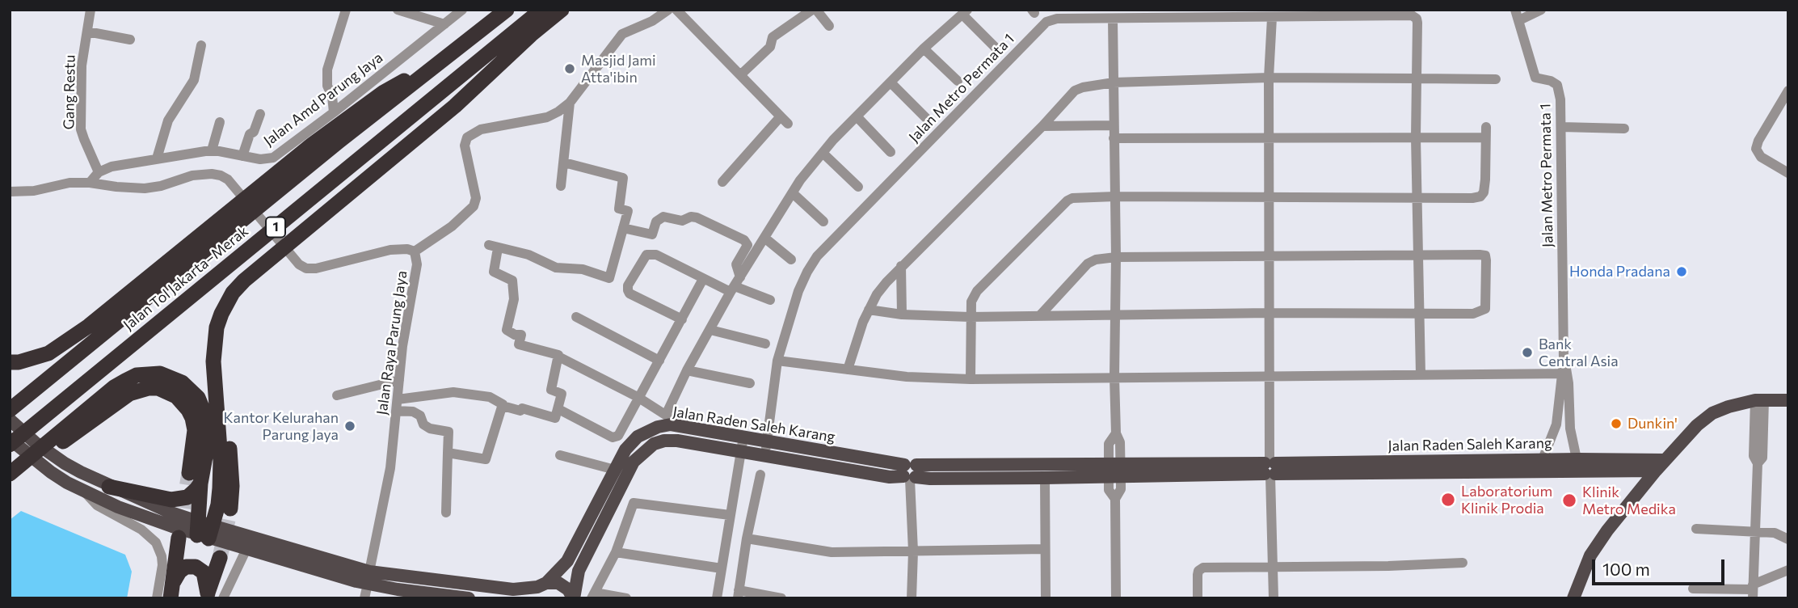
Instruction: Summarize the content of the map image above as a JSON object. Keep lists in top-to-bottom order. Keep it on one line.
{"streets":{"highway":["1","Jalan Tol Jakarta–Merak"],"main road":["Jalan Raden Saleh Karang"],"street":["Jalan Metro Permata 1","Gang Restu","Jalan Amd Parung Jaya","Jalan Raya Parung Jaya"]},"crossings":[["Jalan Metro Permata 1","Jalan Raden Saleh Karang"],["Gang Restu","Jalan Amd Parung Jaya"]],"places":["Masjid Jami Atta'ibin","Honda Pradana","Bank Central Asia","Dunkin'","Kantor Kelurahan Parung Jaya","Laboratorium Klinik Prodia","Klinik Metro Medika"],"scale_bar":"100 m"}
